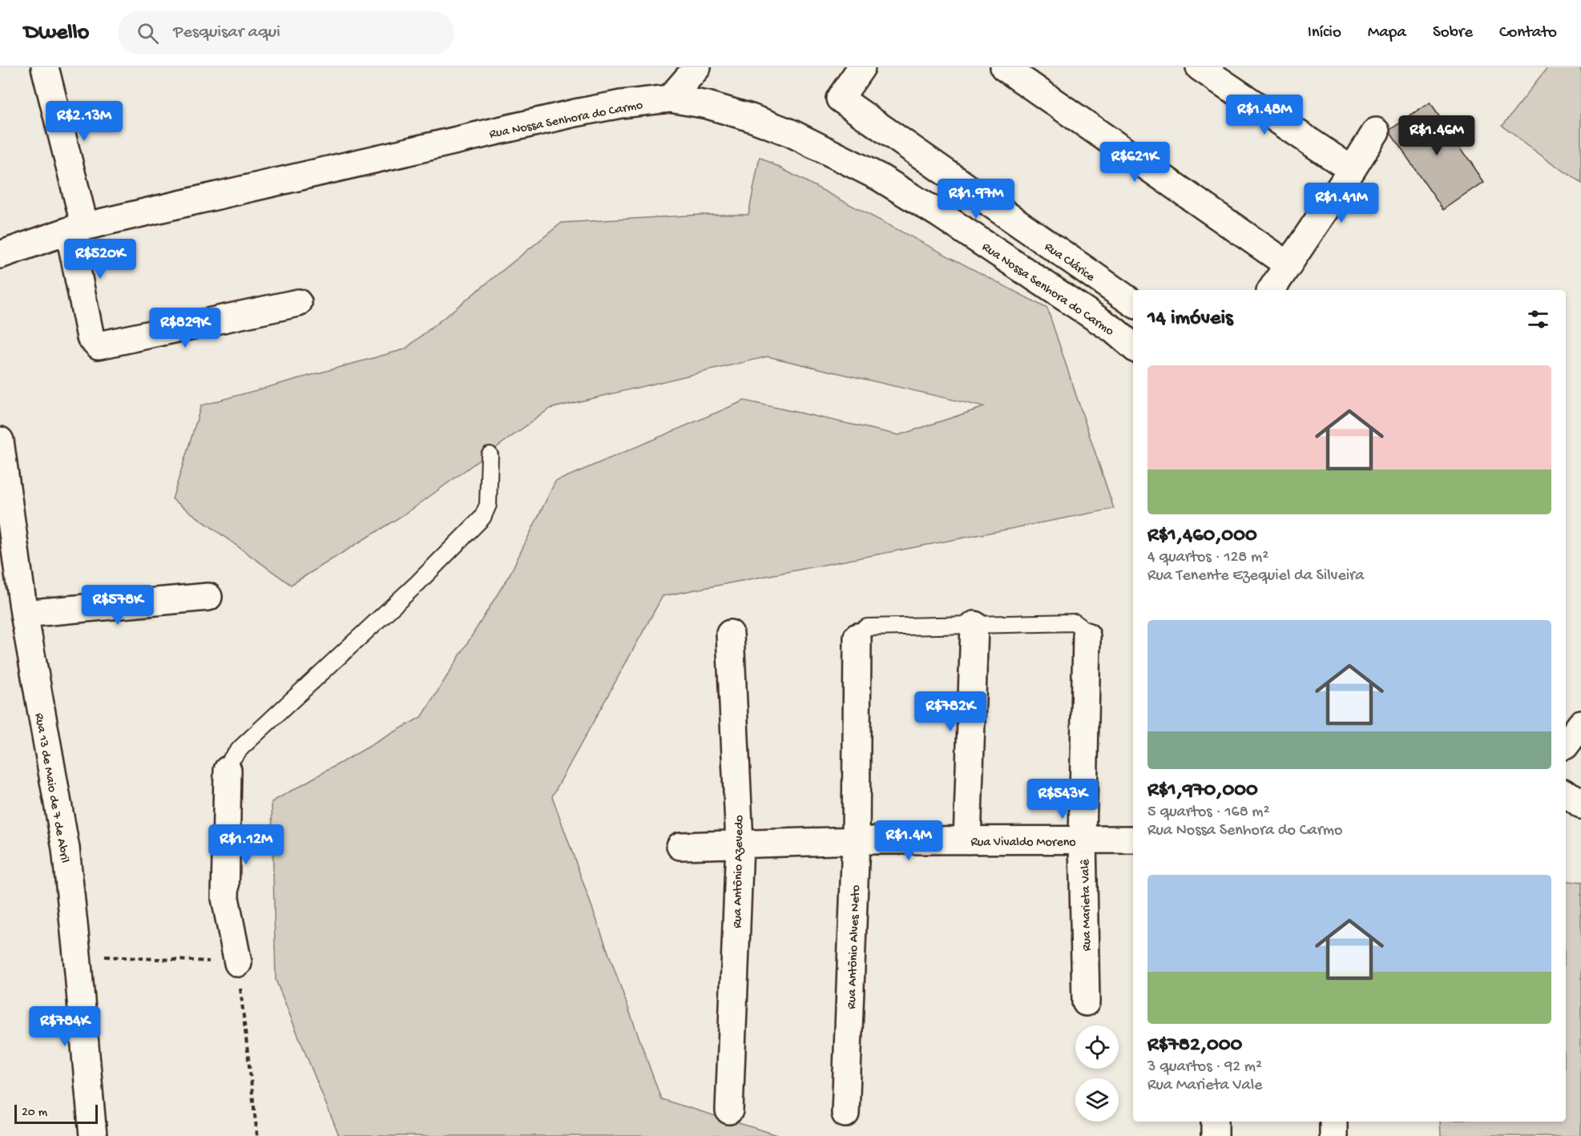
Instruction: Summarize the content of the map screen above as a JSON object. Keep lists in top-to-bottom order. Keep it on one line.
{"streets":{"street":["Rua Nossa Senhora do Carmo","Rua Clárice","Rua 13 de Maio de 7 de Abril","Rua Vivaldo Moreno","Rua Antônio Azevedo","Rua Marieta Valê","Rua Antônio Alves Neto"]},"crossings":[["Rua Vivaldo Moreno","Rua Antônio Azevedo"],["Rua Vivaldo Moreno","Rua Marieta Valê"],["Rua Vivaldo Moreno","Rua Antônio Alves Neto"]],"scale_bar":"20 m","page":{"header":"Dwello","search":"Pesquisar aqui","nav":["Início","Mapa","Sobre","Contato"],"price":["R$1.48M","R$2.13M","R$1.46M","R$621K","R$1.97M","R$1.41M","R$520K","R$829K","R$578K","R$782K","R$543K","R$1.4M","R$1.12M","R$784K"],"heading":"14 imóveis","list":[{"name":"R$1,460,000","note":"4 quartos · 128 m² · Rua Tenente Ezequiel da Silveira"},{"name":"R$1,970,000","note":"5 quartos · 168 m² · Rua Nossa Senhora do Carmo"},{"name":"R$782,000","note":"3 quartos · 92 m² · Rua Marieta Vale"}],"scale":"20 m"}}
